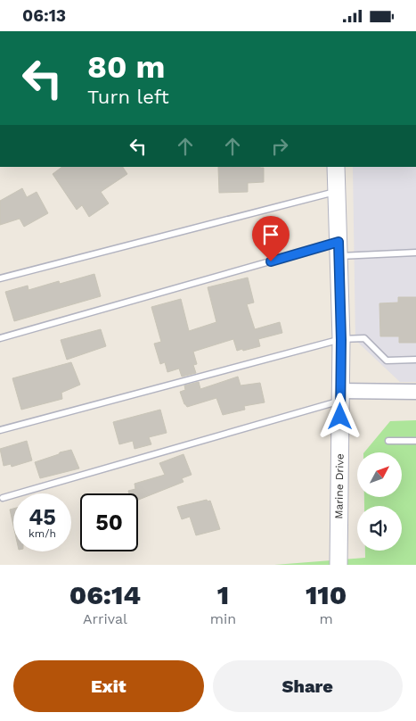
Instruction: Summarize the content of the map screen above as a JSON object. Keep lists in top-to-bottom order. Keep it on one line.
{"streets":{"main road":["Marine Drive"]},"north":"top right","page":{"status":"06:13","turn":["80 m","Turn left"],"speed":"45 km/h","limit":"50","eta":["06:14","Arrival","1","min","110","m"],"buttons":["Exit","Share"]}}
